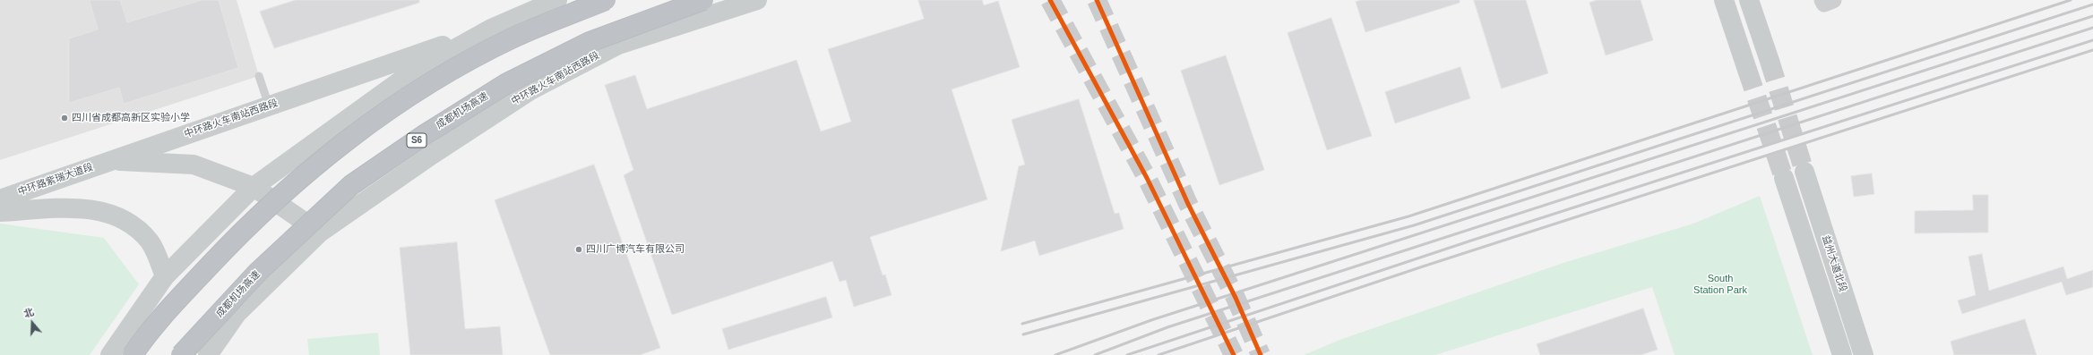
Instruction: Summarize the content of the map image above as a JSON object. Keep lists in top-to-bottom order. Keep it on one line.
{"streets":{"highway":["成都机场高速","S6"],"main road":["中环路火车南站西路段","中环路紫瑞大道段","益州大道北段"]},"crossings":[["中环路火车南站西路段","中环路紫瑞大道段"]],"parks":["South Station Park"],"places":["四川省成都高新区实验小学","四川广博汽车有限公司"],"north":"top"}
